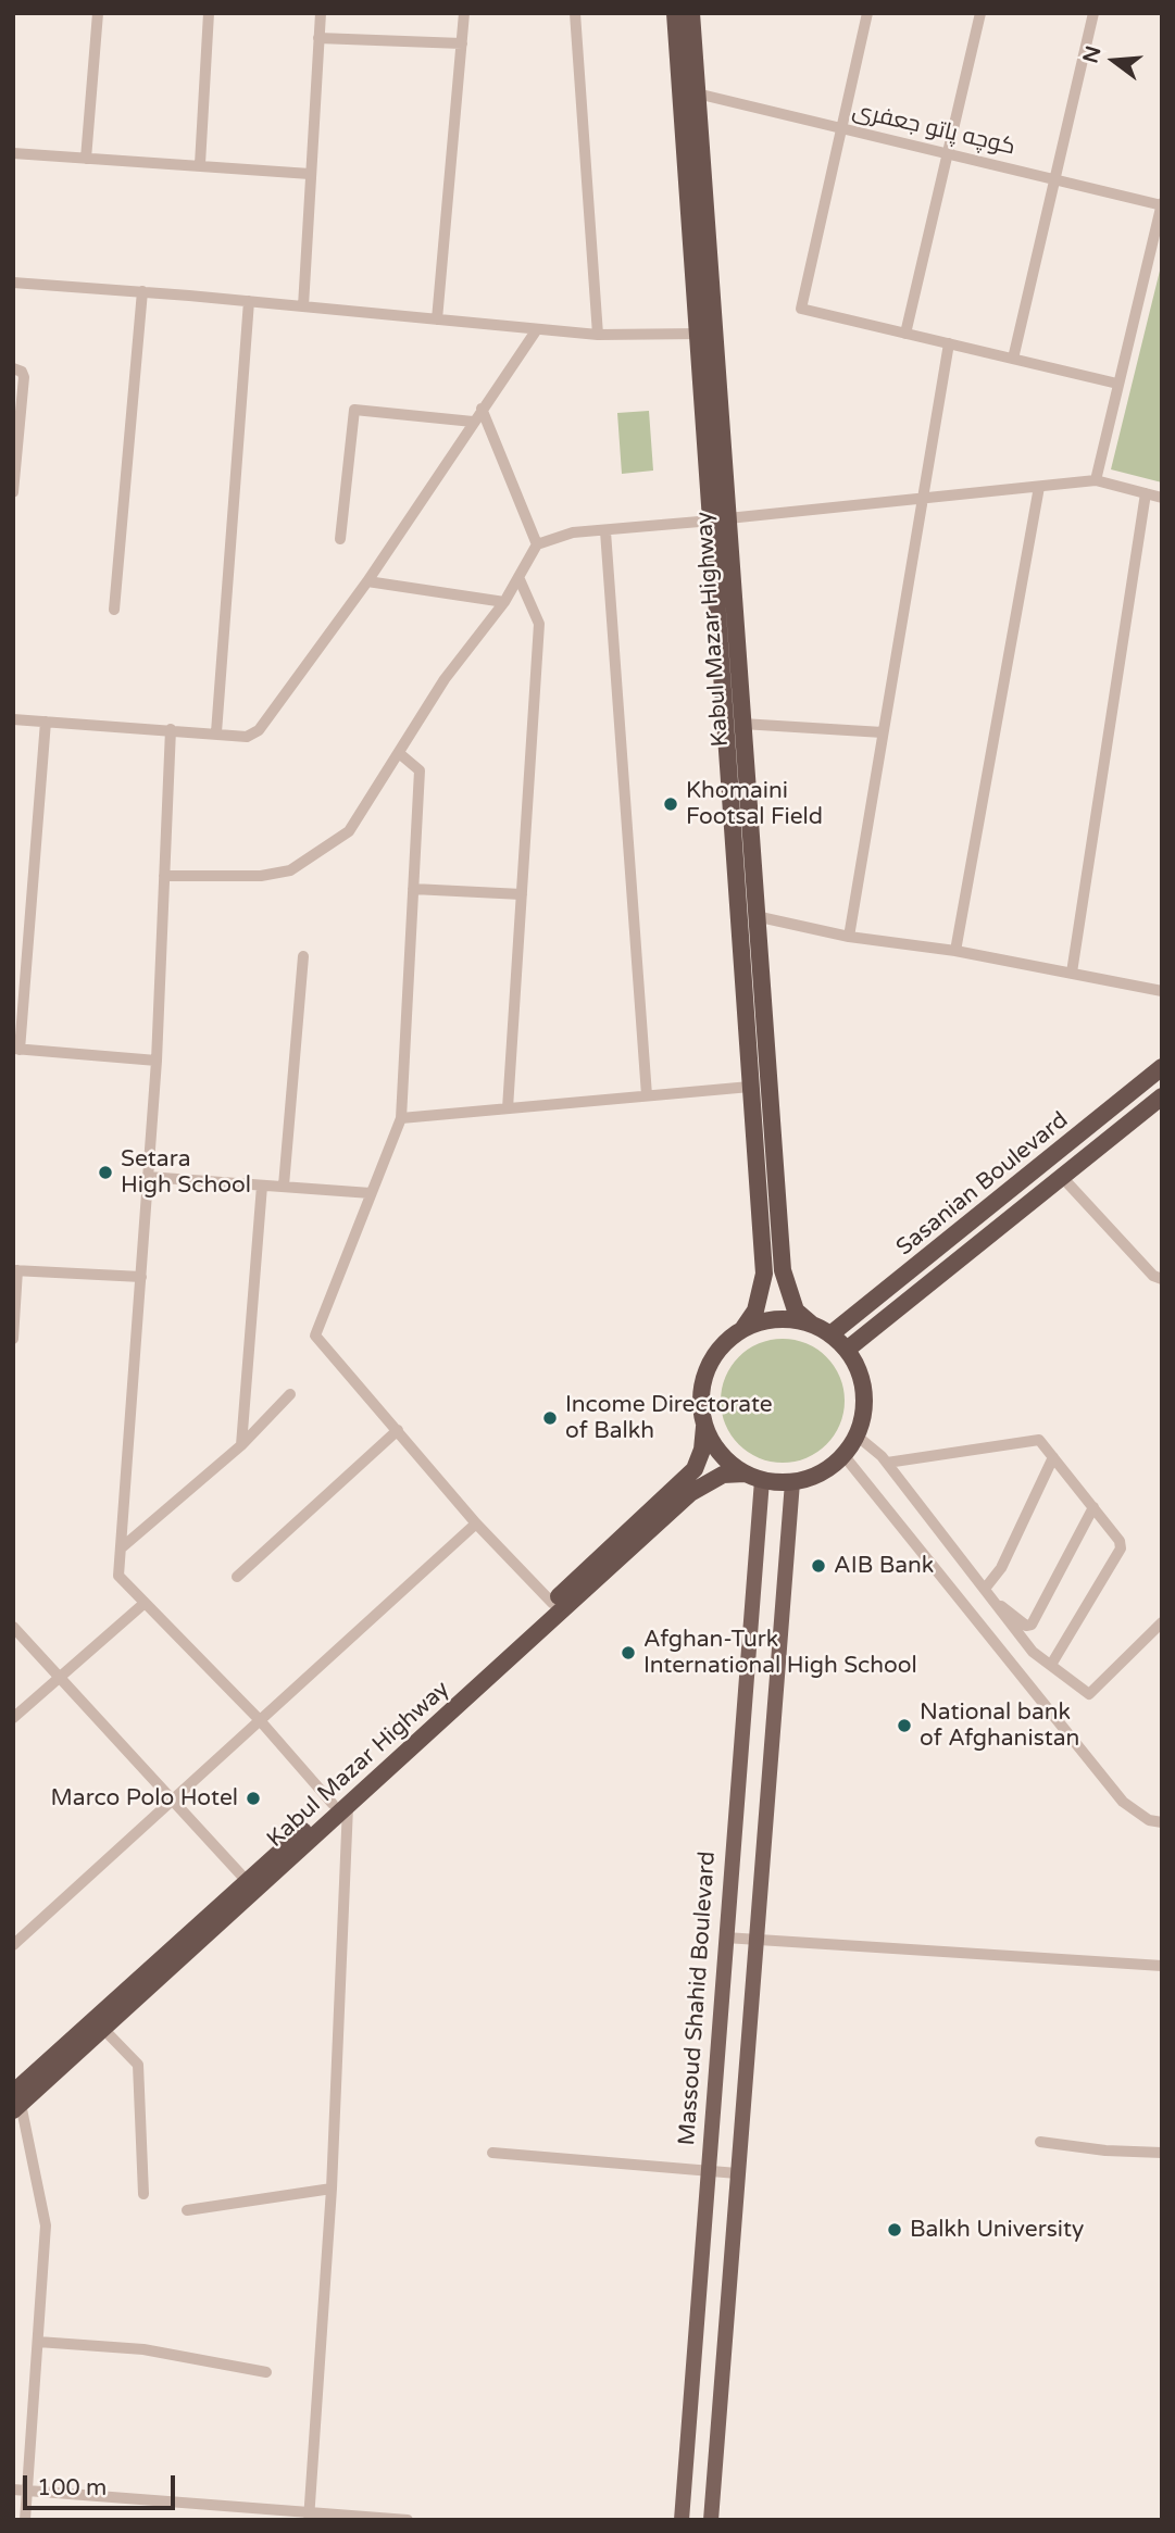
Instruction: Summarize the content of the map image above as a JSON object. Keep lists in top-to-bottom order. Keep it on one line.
{"streets":{"highway":["Kabul Mazar Highway","Sasanian Boulevard"],"main road":["Massoud Shahid Boulevard"],"street":["کوچه پاتو جعفری"]},"crossings":[["کوچه پاتو جعفری","Kabul Mazar Highway"],["Kabul Mazar Highway","Sasanian Boulevard"],["Kabul Mazar Highway","Massoud Shahid Boulevard"],["Sasanian Boulevard","Massoud Shahid Boulevard"]],"places":["Khomaini Footsal Field","Setara High School","Income Directorate of Balkh","AIB Bank","Afghan-Turk International High School","National bank of Afghanistan","Marco Polo Hotel","Balkh University"],"scale_bar":"100 m","north":"left"}
